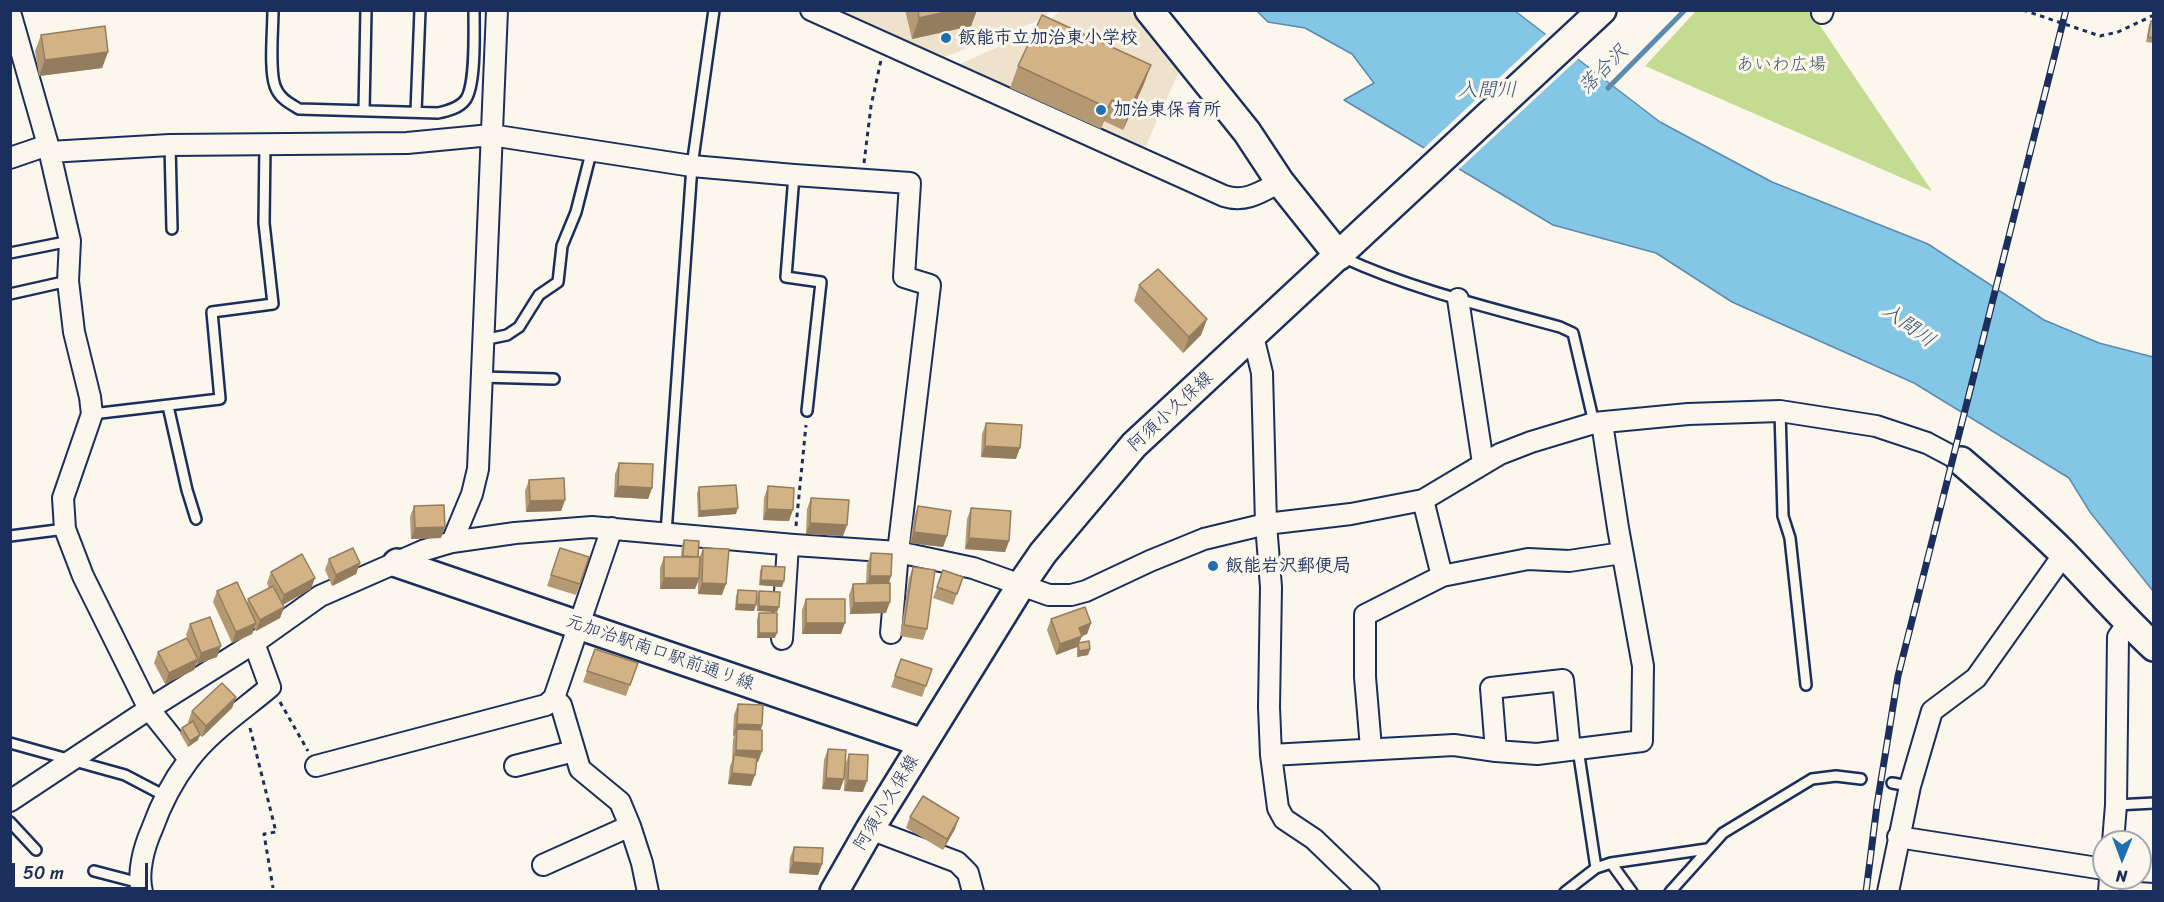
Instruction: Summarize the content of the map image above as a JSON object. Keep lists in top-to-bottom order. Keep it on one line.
{"streets":{"street":["阿須小久保線","元加治駅南口駅前通り線"]},"crossings":[["阿須小久保線","元加治駅南口駅前通り線"]],"water":["落合沢","入間川"],"parks":["あいわ広場"],"places":["飯能市立加治東小学校","加治東保育所","飯能岩沢郵便局"],"scale_bar":"50 m","north":"bottom"}
